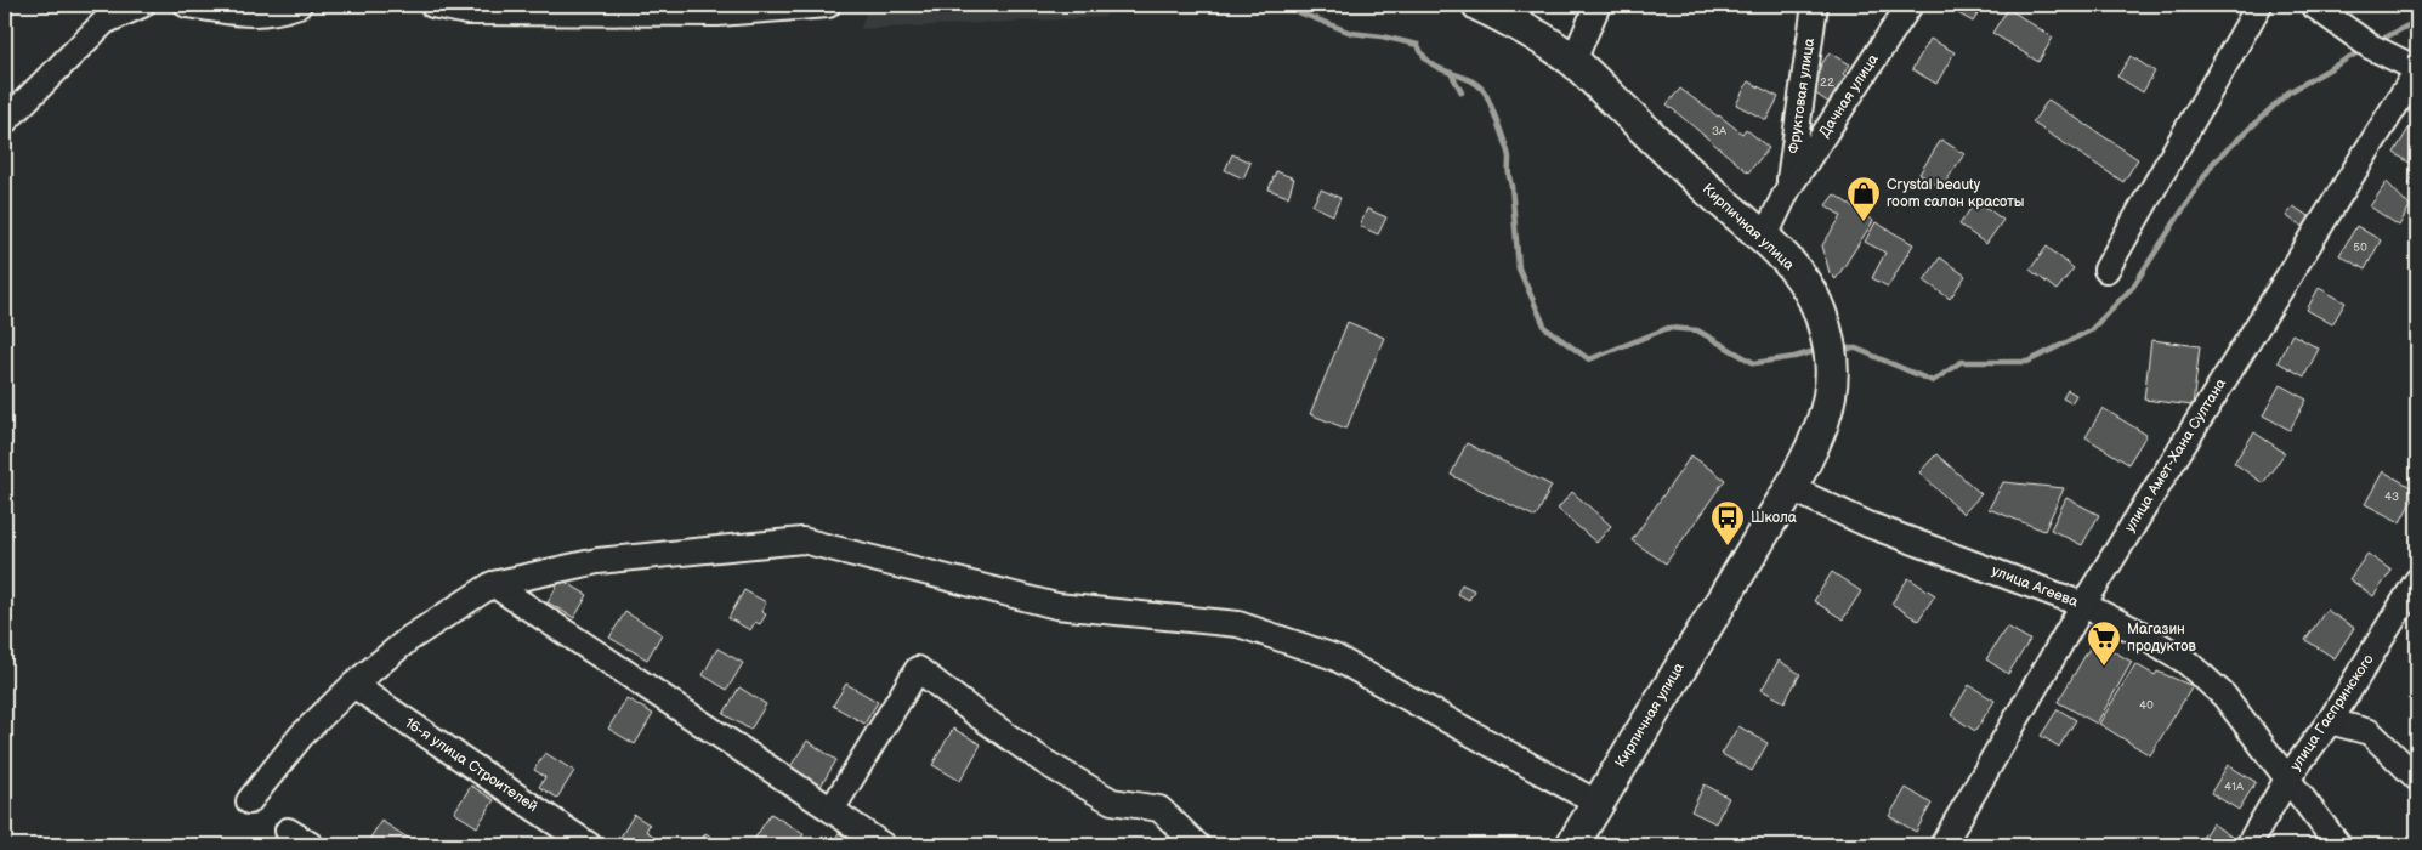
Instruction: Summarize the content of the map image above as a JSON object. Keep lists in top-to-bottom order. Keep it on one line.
{"streets":{"main road":["Кирпичная улица"],"street":["Фруктовая улица","Дачная улица","улица Амет-Хана Султана","улица Агеева","улица Гаспринского","16-я улица Строителей"]},"crossings":[["Фруктовая улица","Дачная улица"],["Кирпичная улица","улица Агеева"],["улица Амет-Хана Султана","улица Агеева"],["улица Агеева","улица Гаспринского"]],"places":{"shop":["Crystal beauty room салон красоты"],"bus stop":["Школа"],"supermarket":["Магазин продуктов"]},"house_numbers":["22","3А","50","43","40","41А"]}
